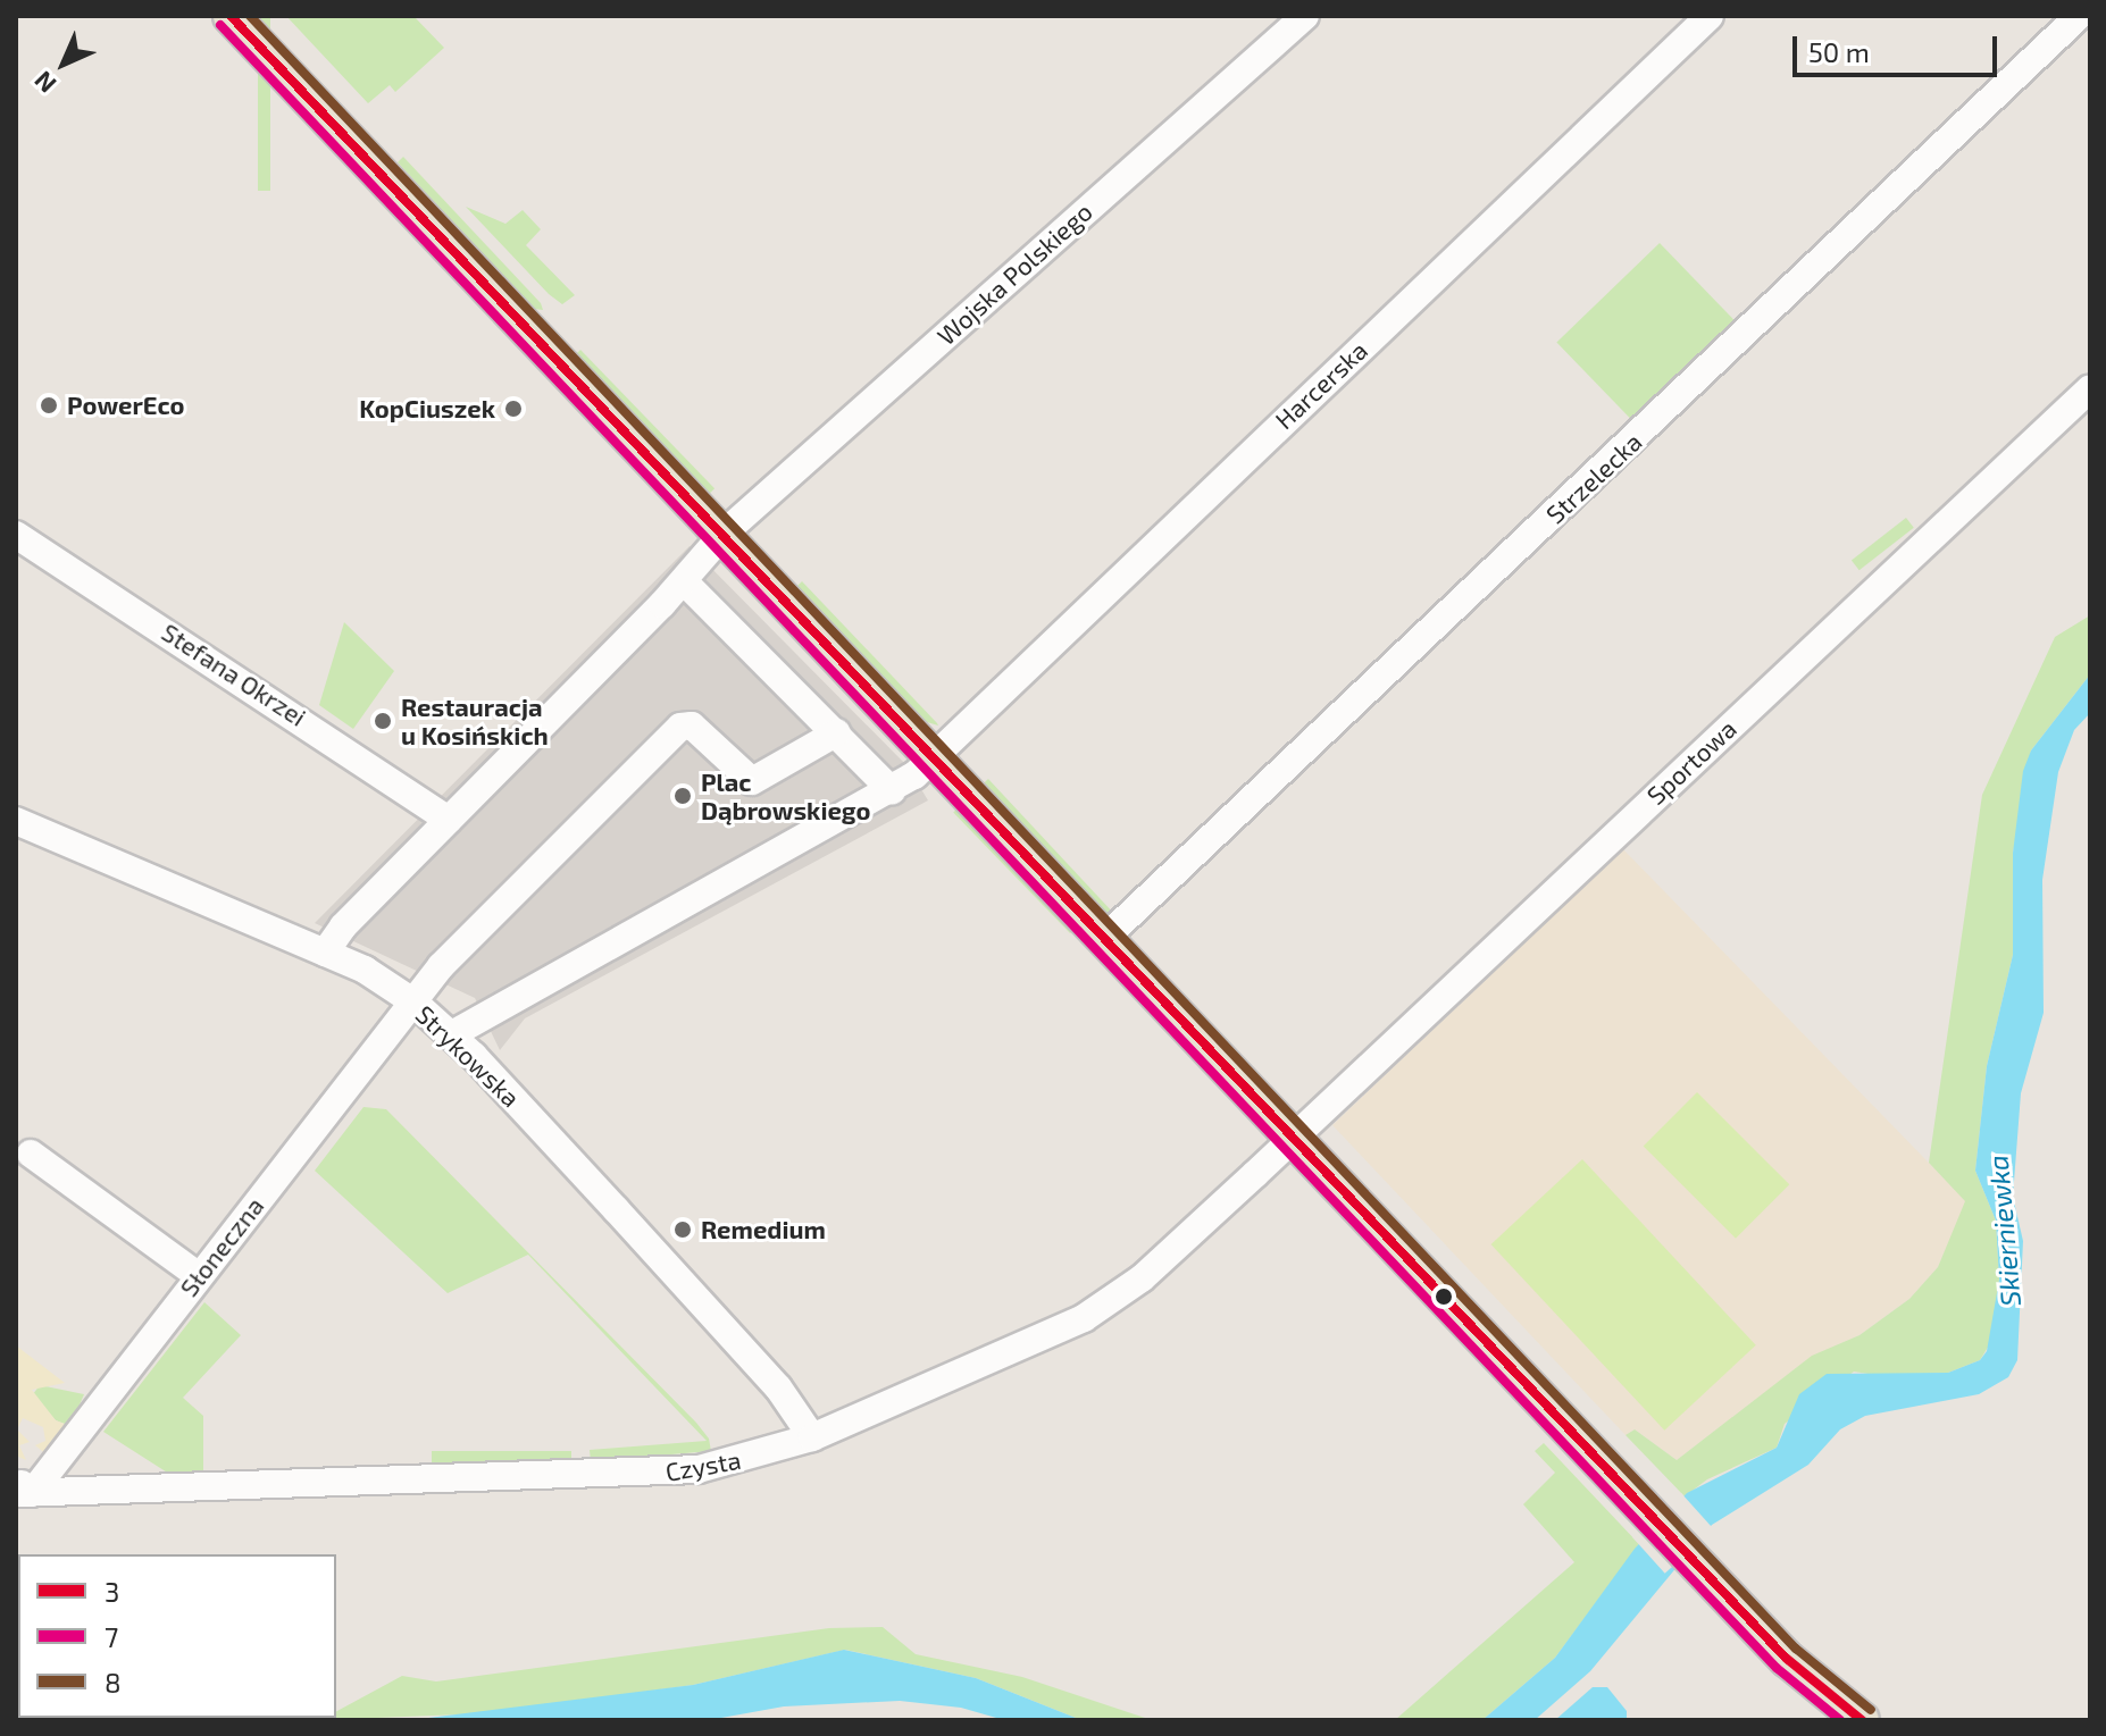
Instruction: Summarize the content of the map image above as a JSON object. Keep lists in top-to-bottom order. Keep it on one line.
{"streets":{"street":["Wojska Polskiego","Harcerska","Strzelecka","Stefana Okrzei","Sportowa","Strykowska","Słoneczna","Czysta"]},"crossings":[["Sportowa","Czysta"],["Strykowska","Słoneczna"],["Strykowska","Czysta"],["Słoneczna","Czysta"]],"water":["Skierniewka"],"places":["PowerEco","KopCiuszek","Restauracja u Kosińskich","Plac Dąbrowskiego","Remedium"],"lines":["transit line 3","transit line 8","transit line 7"],"legend":["3","7","8"],"scale_bar":"50 m","north":"bottom left"}
